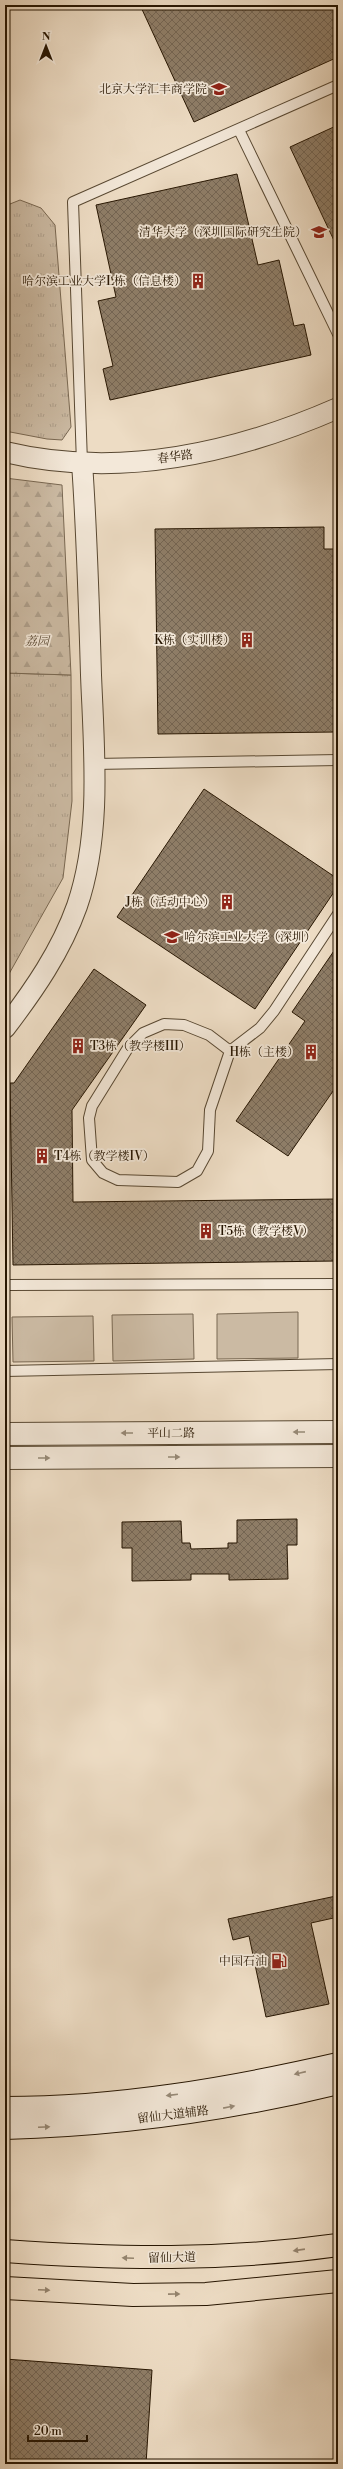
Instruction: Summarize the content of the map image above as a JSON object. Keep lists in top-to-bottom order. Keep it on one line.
{"streets":{"main road":["平山二路","留仙大道辅路","留仙大道"],"street":["春华路"]},"parks":["荔园"],"places":{"school or university":["北京大学汇丰商学院","清华大学（深圳国际研究生院）","哈尔滨工业大学（深圳）"],"building":["哈尔滨工业大学L栋（信息楼）","K栋（实训楼）","J栋（活动中心）","T3栋（教学楼III）","H栋（主楼）","T4栋（教学楼IV）","T5栋（教学楼V）"],"fuel station":["中国石油"]},"scale_bar":"20 m","north":"top"}
